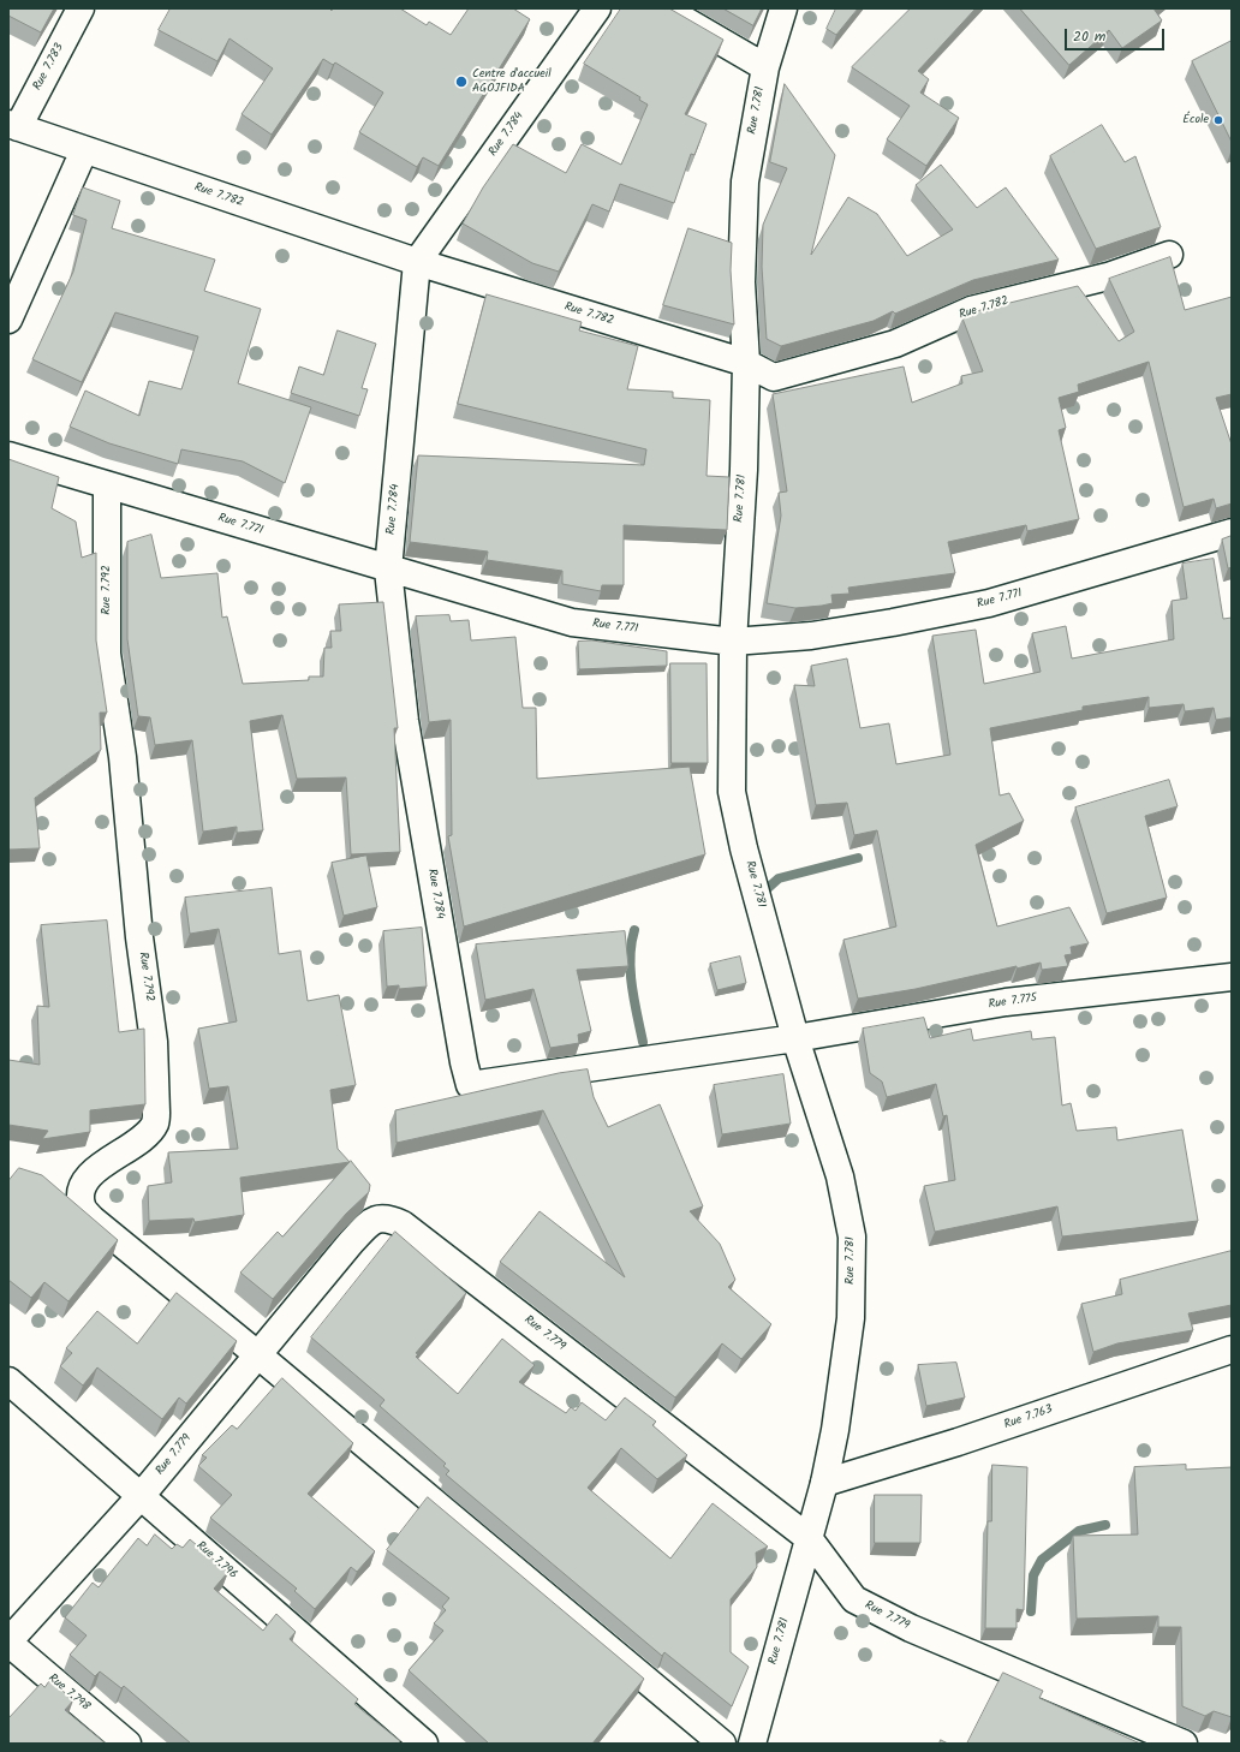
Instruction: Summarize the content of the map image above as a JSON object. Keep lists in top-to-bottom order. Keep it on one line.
{"streets":{"street":["Rue 7.783","Rue 7.781","Rue 7.784","Rue 7.782","Rue 7.771","Rue 7.792","Rue 7.775","Rue 7.779","Rue 7.763","Rue 7.796","Rue 7.798"]},"crossings":[["Rue 7.783","Rue 7.782"],["Rue 7.781","Rue 7.784"],["Rue 7.781","Rue 7.782"],["Rue 7.781","Rue 7.771"],["Rue 7.781","Rue 7.775"],["Rue 7.781","Rue 7.779"],["Rue 7.781","Rue 7.763"],["Rue 7.784","Rue 7.782"],["Rue 7.784","Rue 7.771"],["Rue 7.784","Rue 7.775"],["Rue 7.771","Rue 7.792"],["Rue 7.792","Rue 7.779"],["Rue 7.779","Rue 7.796"],["Rue 7.779","Rue 7.798"]],"places":["Centre d'accueil AGOJFIDA","École"],"scale_bar":"20 m"}
